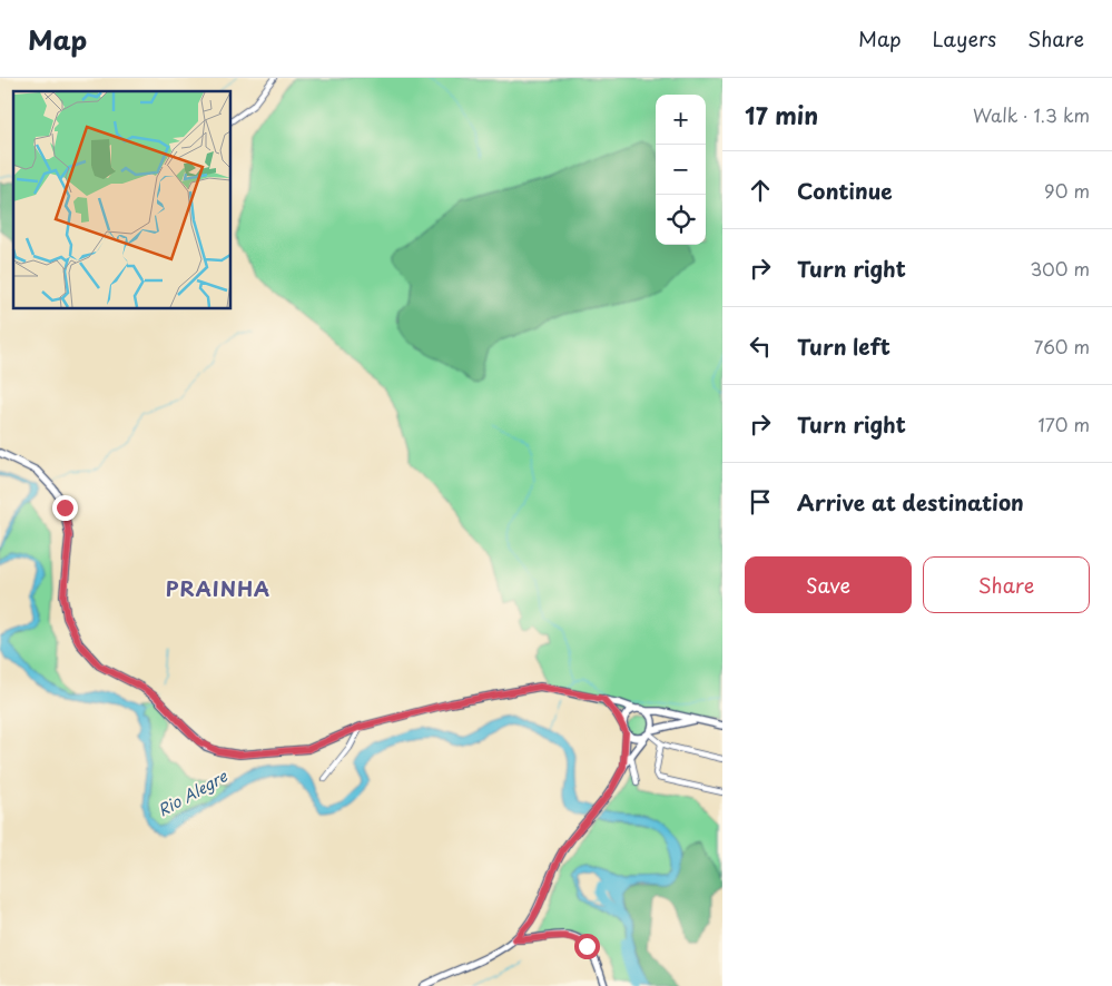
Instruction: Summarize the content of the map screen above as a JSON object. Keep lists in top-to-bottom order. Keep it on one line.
{"districts":["PRAINHA"],"water":["Rio Alegre"],"page":{"header":"Map","nav":["Map","Layers","Share"],"heading":["17 min","Walk · 1.3 km"],"map_buttons":["+","−"],"list":[["Continue","90 m"],["Turn right","300 m"],["Turn left","760 m"],["Turn right","170 m"],"Arrive at destination"],"buttons":["Save","Share"]}}
